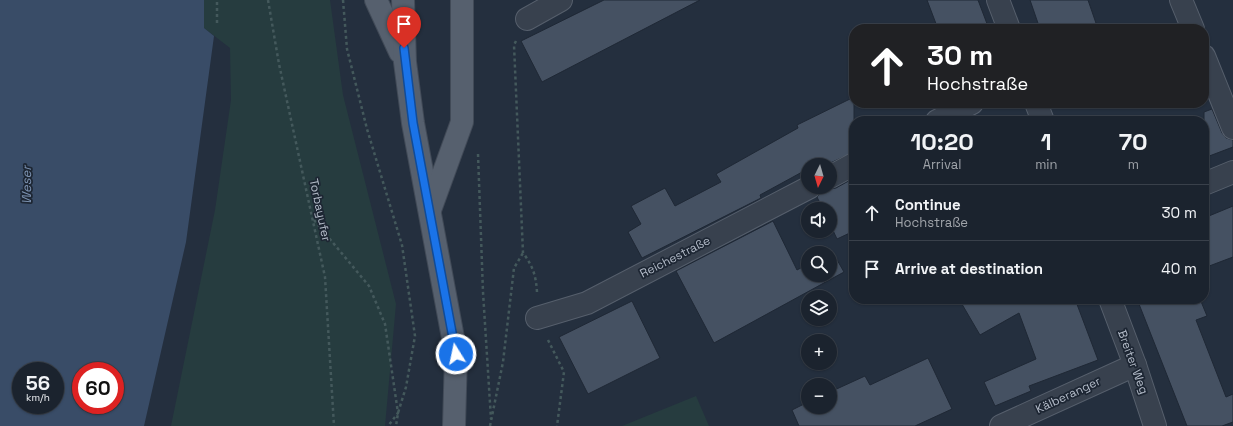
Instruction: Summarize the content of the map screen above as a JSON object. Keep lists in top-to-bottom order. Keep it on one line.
{"streets":{"street":["Reichestraße","Breiter Weg","Kälberanger"],"path":["Torbayufer"]},"crossings":[["Breiter Weg","Kälberanger"]],"water":["Weser"],"north":"bottom","page":{"turn":["30 m","Hochstraße"],"eta":["10:20","Arrival","1","min","70","m"],"map_buttons":["+","−"],"list":[{"name":"Continue","note":"Hochstraße","value":"30 m"},{"name":"Arrive at destination","value":"40 m"}],"speed":"56 km/h","limit":"60"}}
